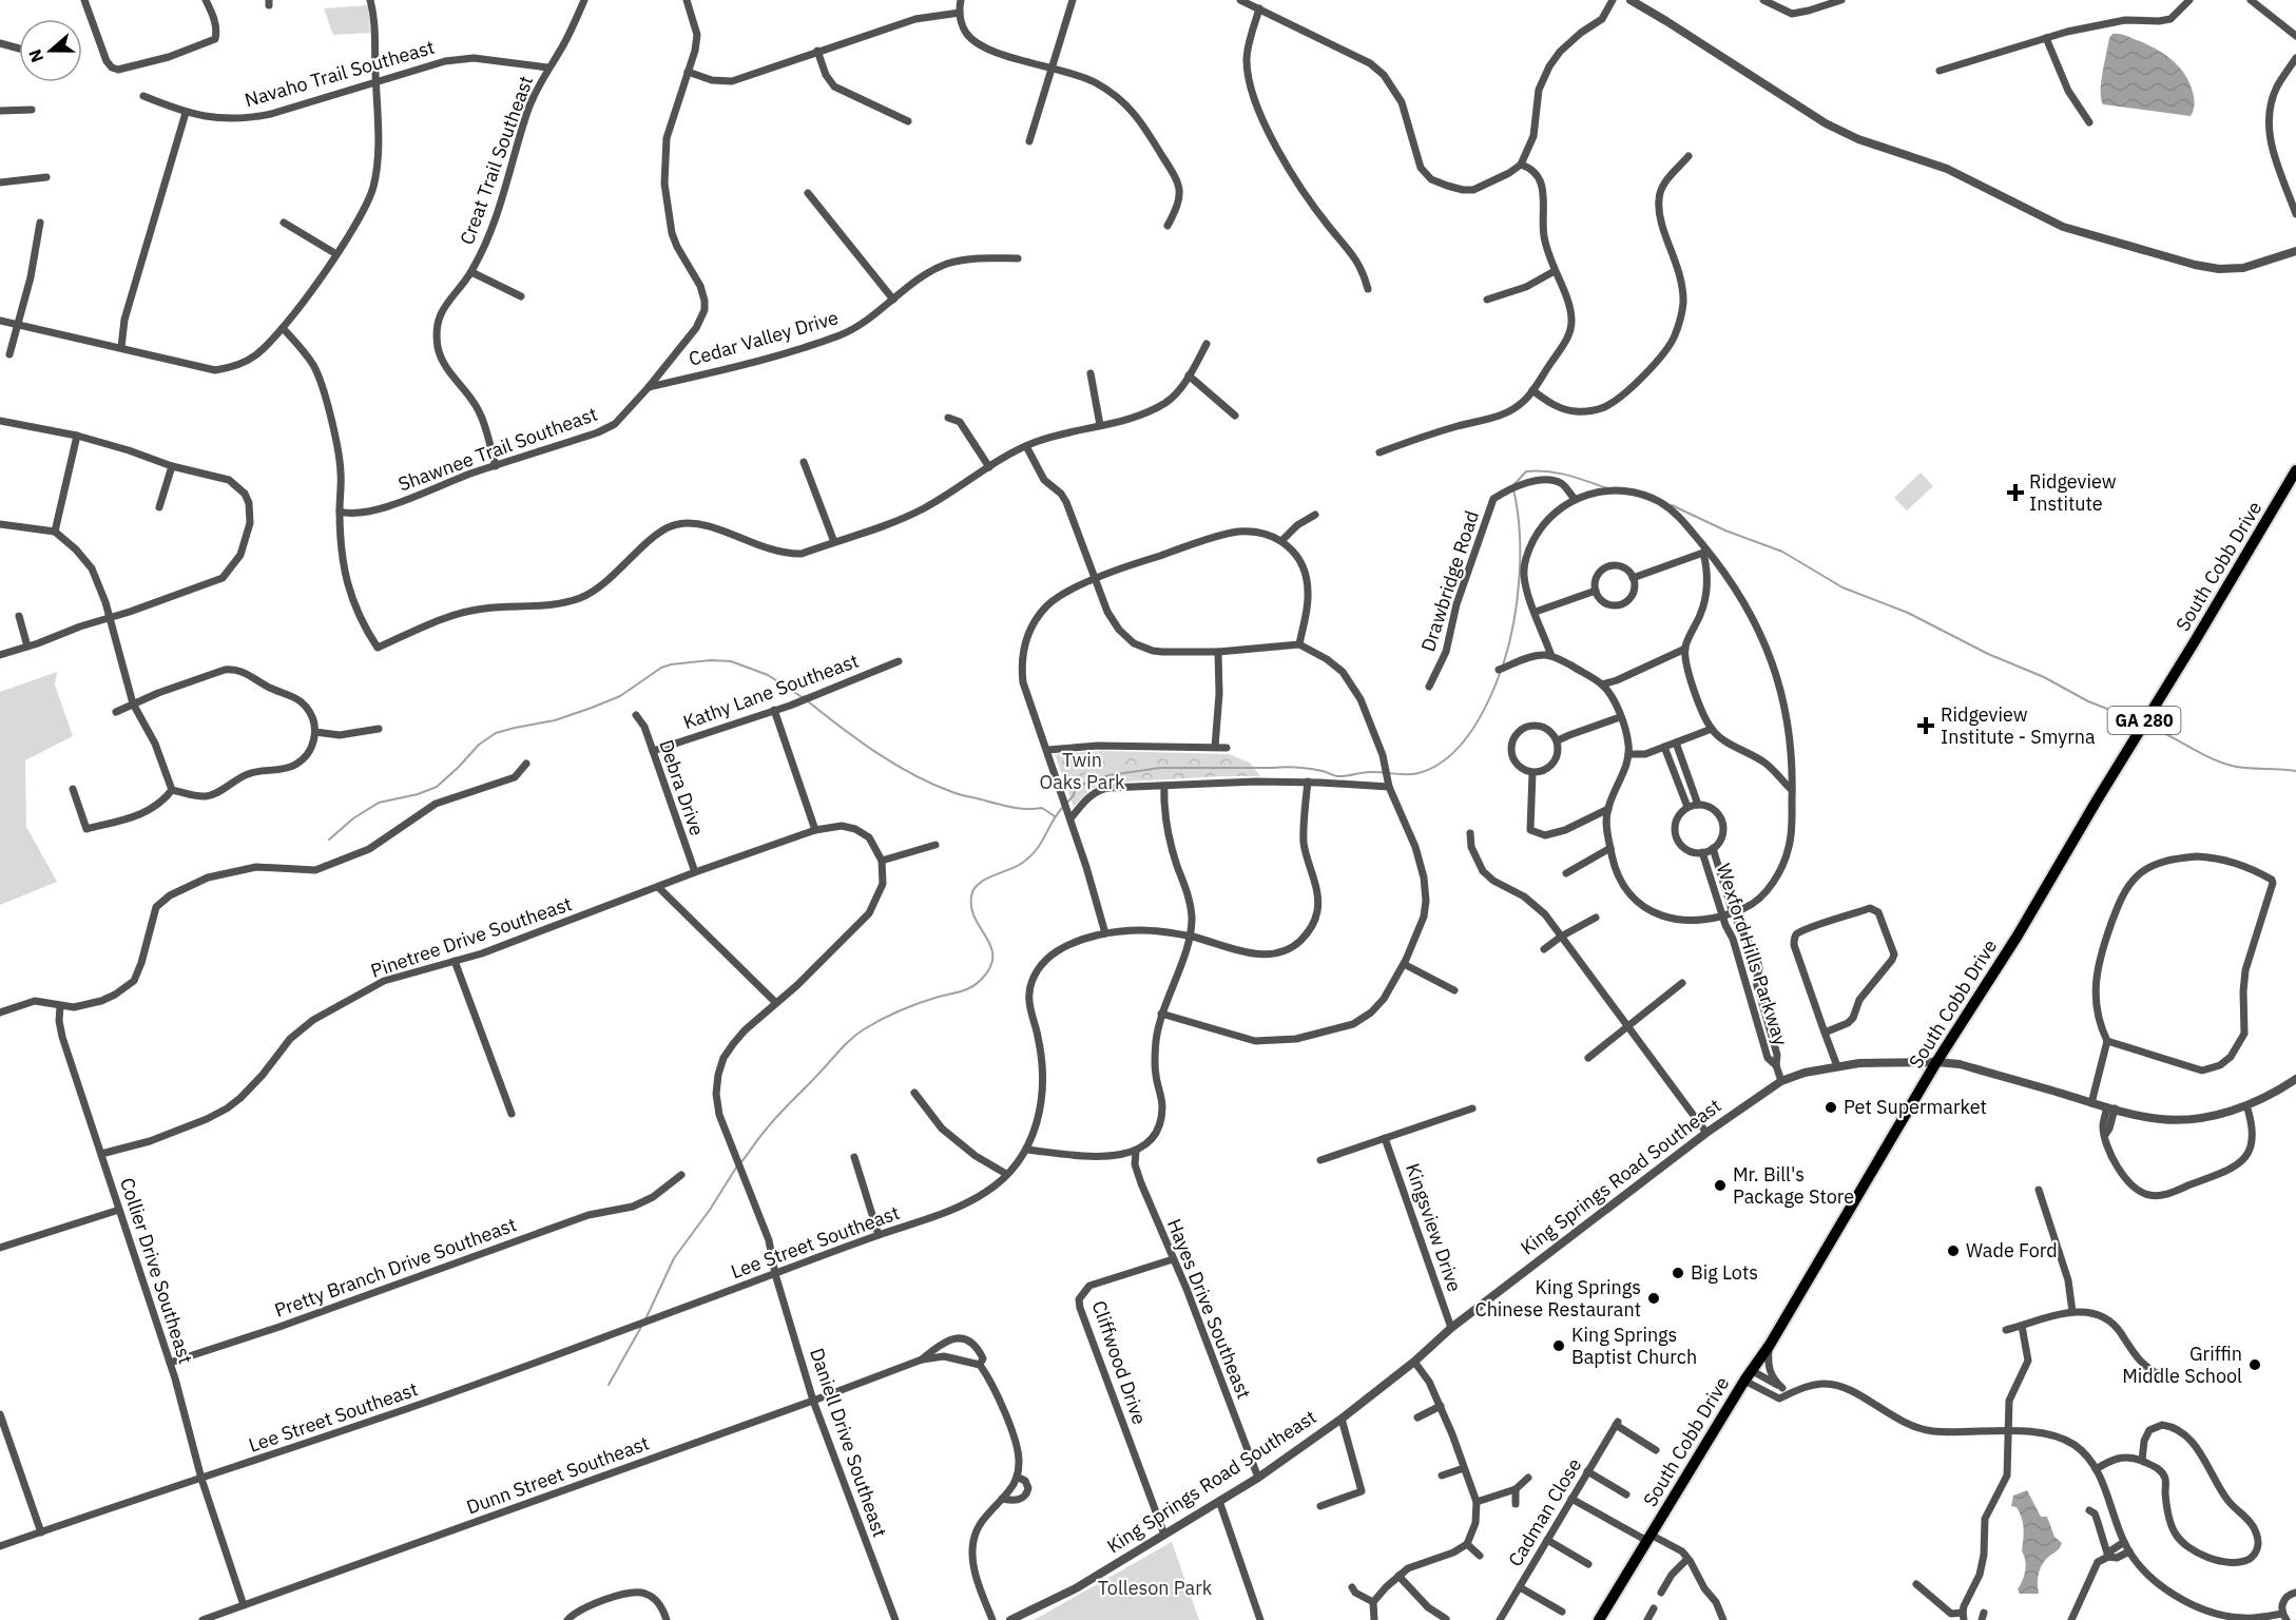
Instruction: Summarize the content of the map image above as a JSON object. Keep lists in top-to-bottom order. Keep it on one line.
{"streets":{"main road":["South Cobb Drive","GA 280"],"street":["Navaho Trail Southeast","Creat Trail Southeast","Cedar Valley Drive","Shawnee Trail Southeast","Drawbridge Road","Kathy Lane Southeast","Debra Drive","Pinetree Drive Southeast","Wexford Hills Parkway","King Springs Road Southeast","Kingsview Drive","Lee Street Southeast","Pretty Branch Drive Southeast","Collier Drive Southeast","Hayes Drive Southeast","Cliffwood Drive","Daniell Drive Southeast","Dunn Street Southeast","Cadman Close"]},"crossings":[["Navaho Trail Southeast","Creat Trail Southeast"],["Creat Trail Southeast","Shawnee Trail Southeast"],["Cedar Valley Drive","Shawnee Trail Southeast"],["South Cobb Drive","King Springs Road Southeast"],["Kathy Lane Southeast","Debra Drive"],["Debra Drive","Pinetree Drive Southeast"],["Pinetree Drive Southeast","Collier Drive Southeast"],["Pinetree Drive Southeast","Daniell Drive Southeast"],["Wexford Hills Parkway","King Springs Road Southeast"],["King Springs Road Southeast","Kingsview Drive"],["King Springs Road Southeast","Hayes Drive Southeast"],["King Springs Road Southeast","Cliffwood Drive"],["Lee Street Southeast","Collier Drive Southeast"],["Lee Street Southeast","Daniell Drive Southeast"],["Pretty Branch Drive Southeast","Collier Drive Southeast"],["Collier Drive Southeast","Dunn Street Southeast"],["Hayes Drive Southeast","Cliffwood Drive"],["Daniell Drive Southeast","Dunn Street Southeast"]],"parks":["Twin Oaks Park","Tolleson Park"],"places":{"health":["Ridgeview Institute","Ridgeview Institute - Smyrna"],"other":["Pet Supermarket","Mr. Bill's Package Store","Wade Ford","Big Lots","King Springs Chinese Restaurant","King Springs Baptist Church","Griffin Middle School"]},"north":"left"}
